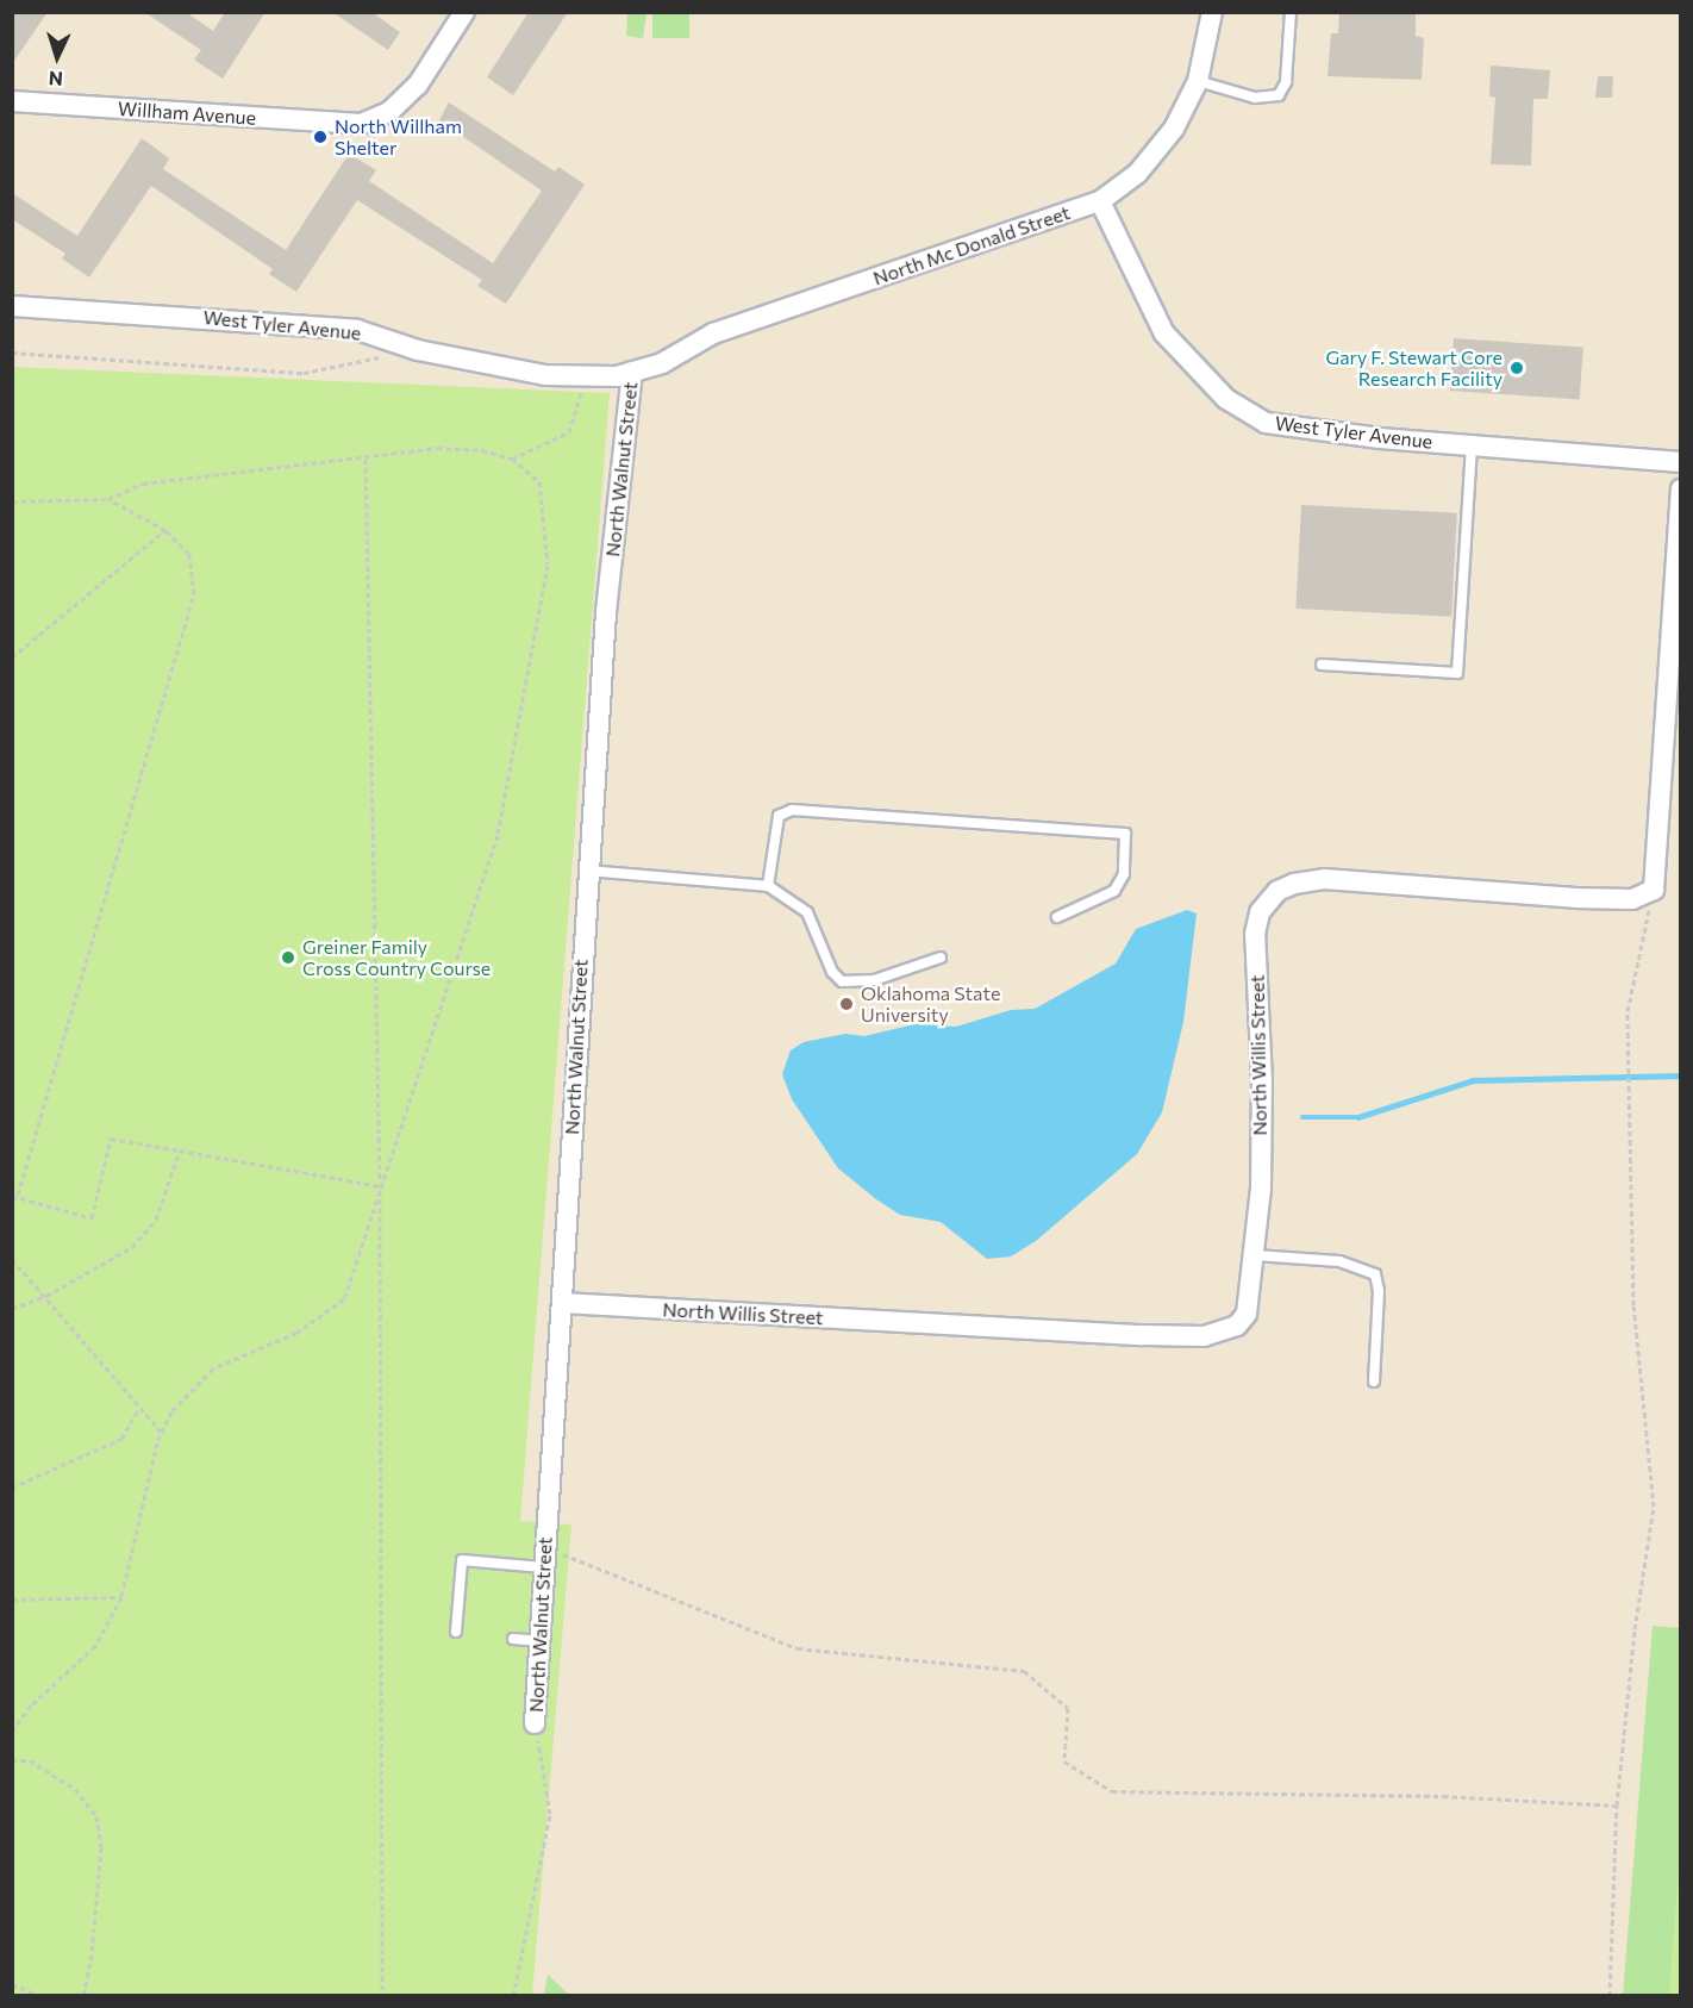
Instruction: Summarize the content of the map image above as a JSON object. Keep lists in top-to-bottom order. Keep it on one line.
{"streets":{"street":["Willham Avenue","North Mc Donald Street","West Tyler Avenue","North Walnut Street","North Willis Street"]},"crossings":[["North Mc Donald Street","West Tyler Avenue"],["North Mc Donald Street","North Walnut Street"],["West Tyler Avenue","North Walnut Street"],["North Walnut Street","North Willis Street"]],"places":["North Willham Shelter","Gary F. Stewart Core Research Facility","Greiner Family Cross Country Course","Oklahoma State University"],"north":"bottom"}
